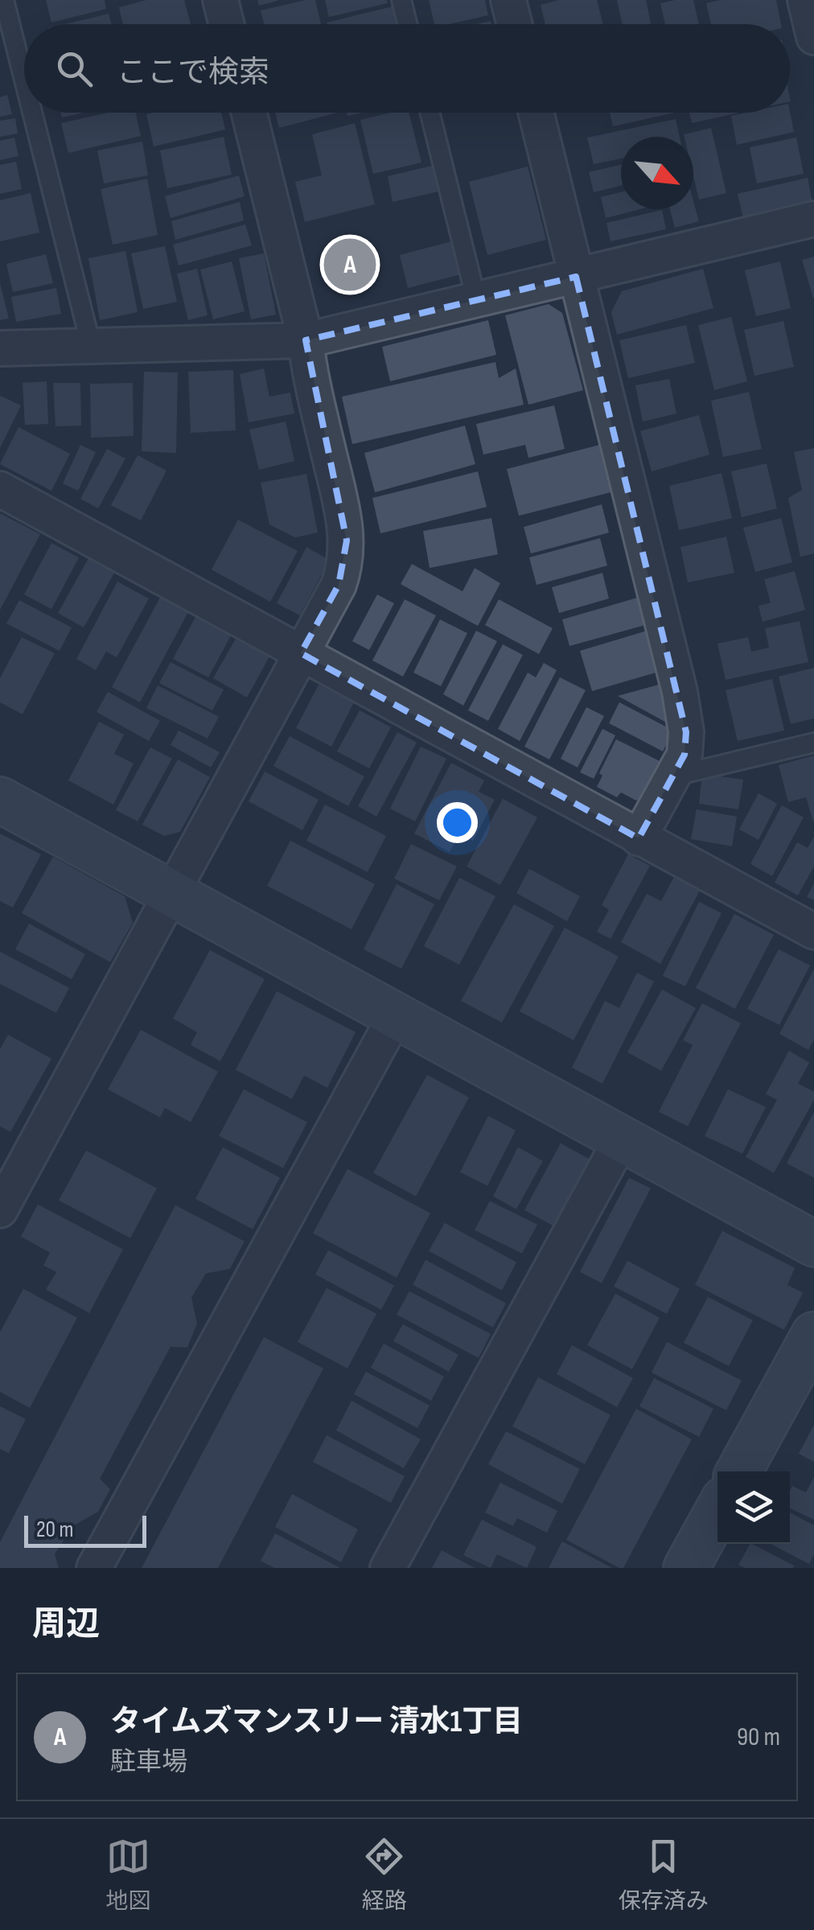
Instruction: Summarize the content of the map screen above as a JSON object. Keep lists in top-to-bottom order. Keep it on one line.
{"scale_bar":"20 m","north":"bottom right","page":{"search":"ここで検索","pins":"A","scale":"20 m","heading":"周辺","list":[{"mark":"A","name":"タイムズマンスリー 清水1丁目","note":"駐車場","value":"90 m"}],"nav":["地図","経路","保存済み"]}}
